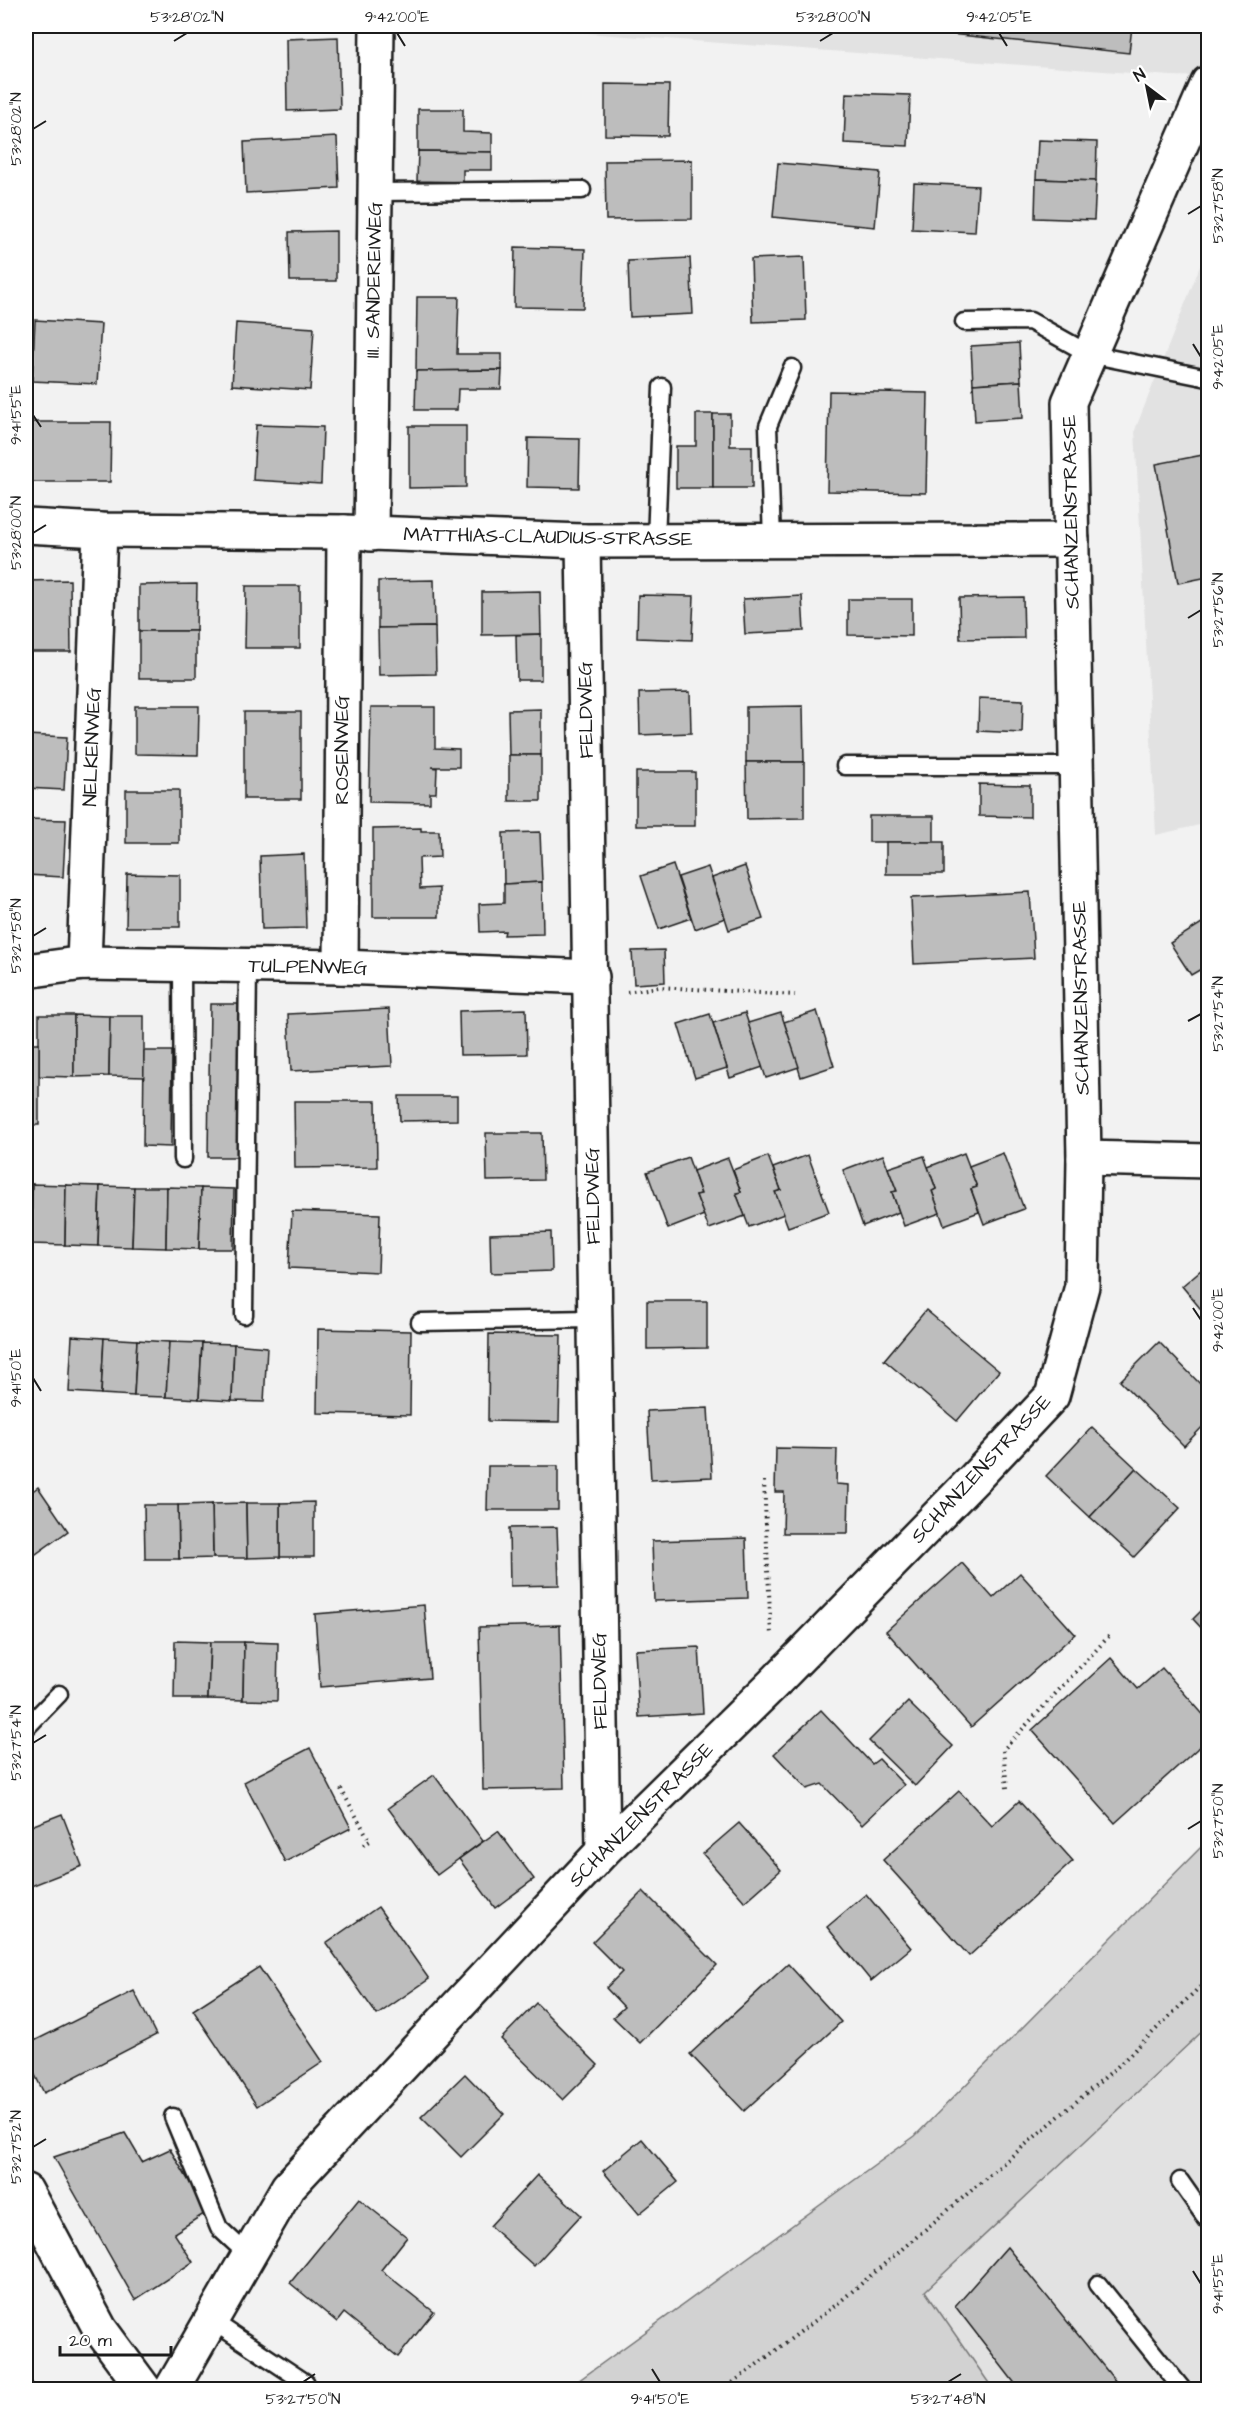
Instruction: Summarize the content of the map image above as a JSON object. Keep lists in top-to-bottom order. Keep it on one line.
{"streets":{"street":["III. SANDEREIWEG","SCHANZENSTRASSE","MATTHIAS-CLAUDIUS-STRASSE","FELDWEG","NELKENWEG","ROSENWEG","TULPENWEG"]},"crossings":[["III. SANDEREIWEG","MATTHIAS-CLAUDIUS-STRASSE"],["III. SANDEREIWEG","ROSENWEG"],["SCHANZENSTRASSE","MATTHIAS-CLAUDIUS-STRASSE"],["SCHANZENSTRASSE","FELDWEG"],["MATTHIAS-CLAUDIUS-STRASSE","FELDWEG"],["MATTHIAS-CLAUDIUS-STRASSE","NELKENWEG"],["MATTHIAS-CLAUDIUS-STRASSE","ROSENWEG"],["FELDWEG","TULPENWEG"],["NELKENWEG","TULPENWEG"],["ROSENWEG","TULPENWEG"]],"scale_bar":"20 m","north":"top left","coordinates":["53°28'02\"N","9°42'00\"E","53°28'00\"N","9°42'05\"E","53°27'58\"N","9°41'55\"E","53°27'56\"N","53°27'54\"N","9°41'50\"E","53°27'50\"N","53°27'52\"N","53°27'48\"N"]}
